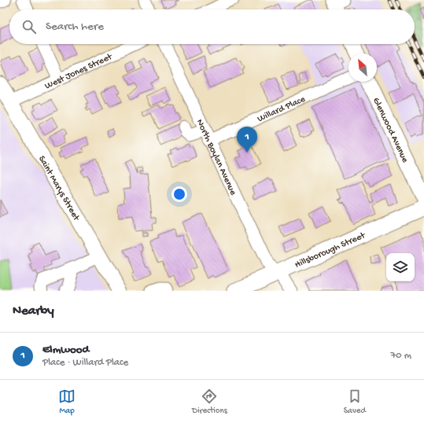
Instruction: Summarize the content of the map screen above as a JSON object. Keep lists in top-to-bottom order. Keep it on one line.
{"streets":{"main road":["Glenwood Avenue","Saint Marys Street","Hillsborough Street"],"street":["West Jones Street","Willard Place","North Boylan Avenue"]},"crossings":[["West Jones Street","Saint Marys Street"],["Willard Place","North Boylan Avenue"],["North Boylan Avenue","Hillsborough Street"]],"north":"top left","page":{"search":"Search here","pins":"1","heading":"Nearby","list":[{"mark":"1","name":"Elmwood","note":"Place · Willard Place","value":"70 m"}],"nav":["Map","Directions","Saved"]}}
